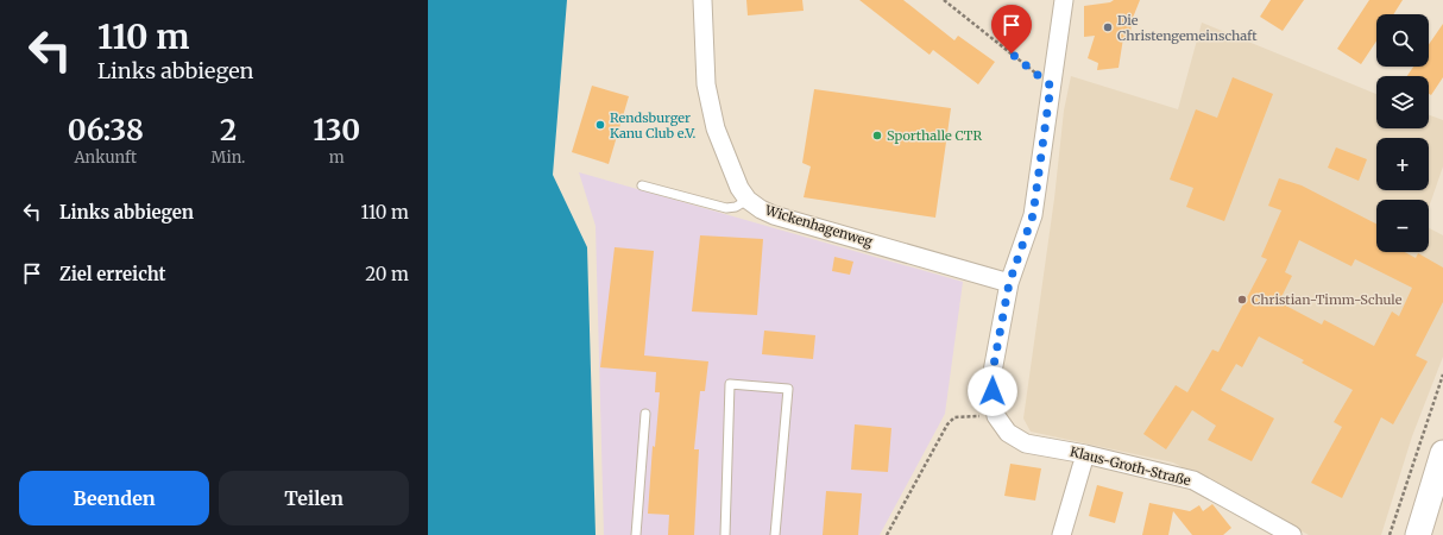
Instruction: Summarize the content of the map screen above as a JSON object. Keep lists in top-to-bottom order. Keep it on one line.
{"streets":{"street":["Wickenhagenweg","Klaus-Groth-Straße"]},"places":["Die Christengemeinschaft","Rendsburger Kanu Club e.V.","Sporthalle CTR","Christian-Timm-Schule"],"page":{"turn":["110 m","Links abbiegen"],"map_buttons":["+","−"],"eta":["06:38","Ankunft","2","Min.","130","m"],"list":[{"name":"Links abbiegen","value":"110 m"},{"name":"Ziel erreicht","value":"20 m"}],"buttons":["Beenden","Teilen"]}}
